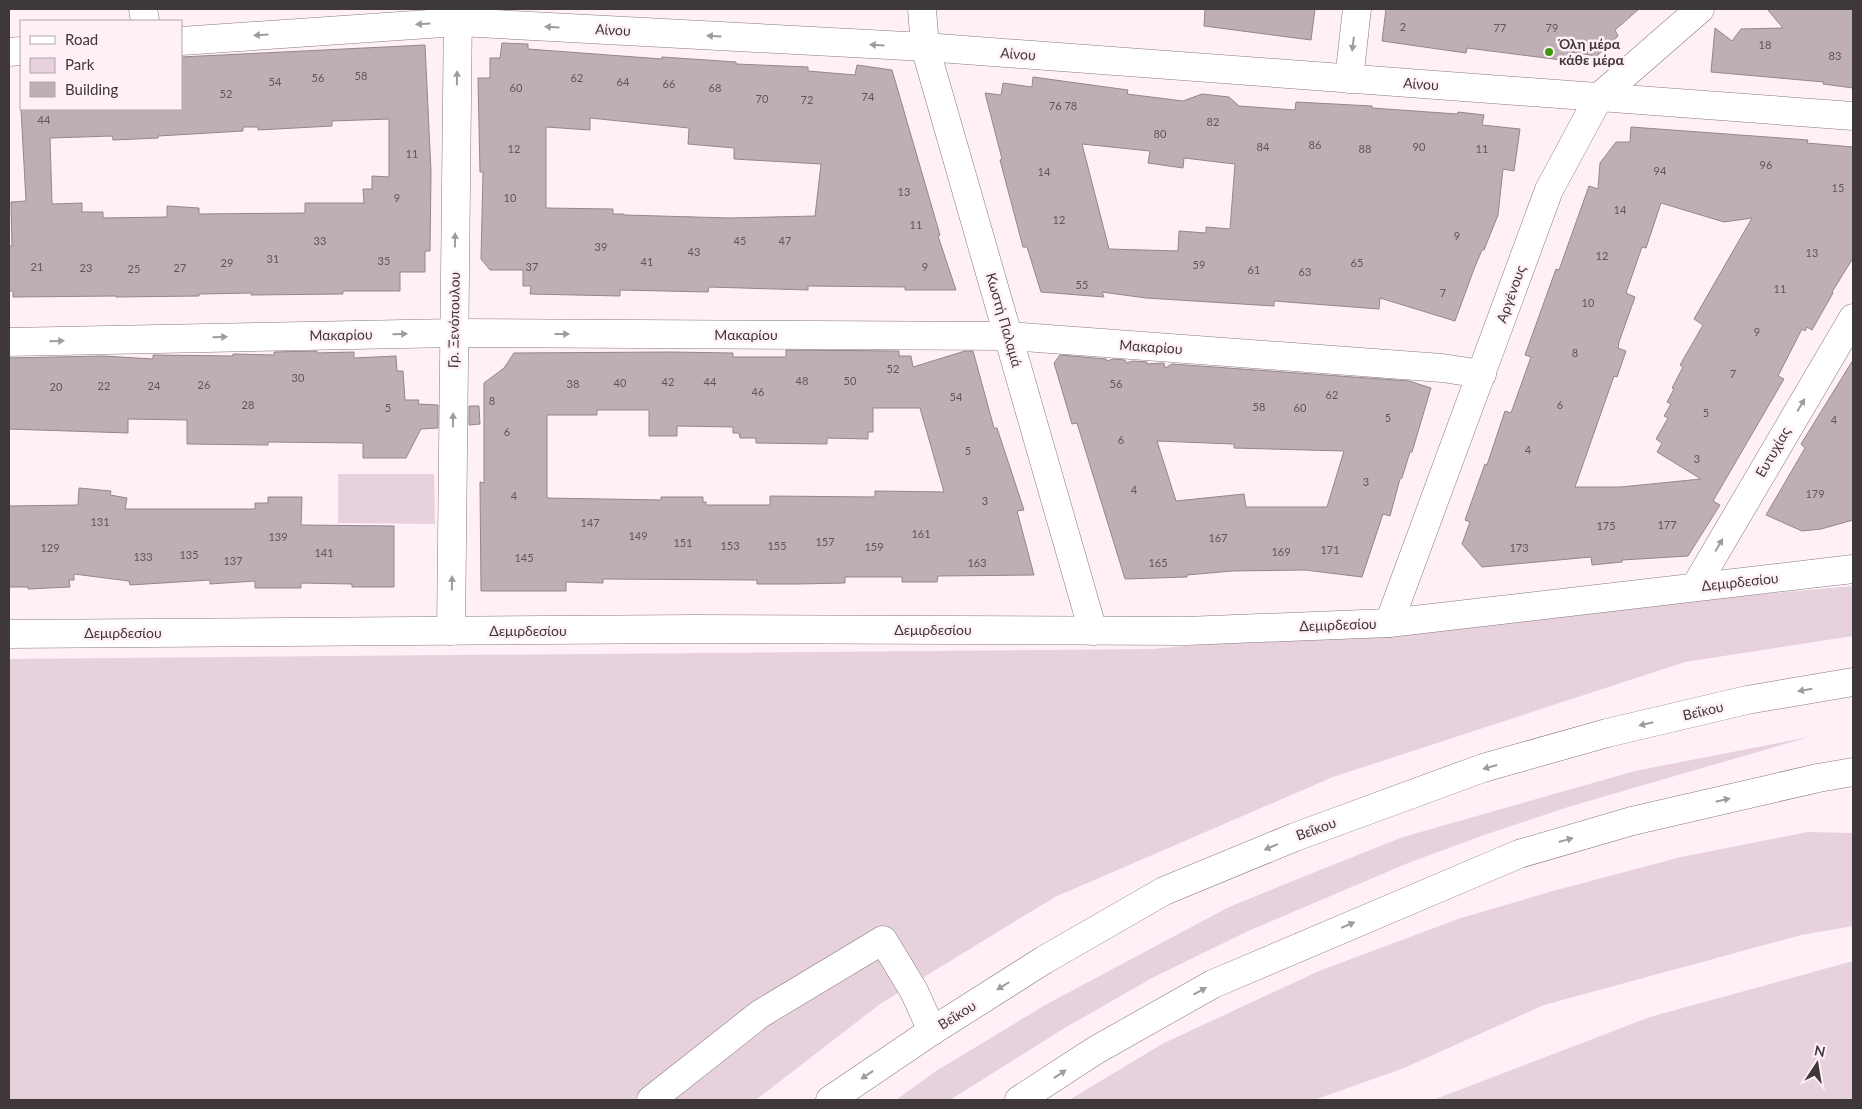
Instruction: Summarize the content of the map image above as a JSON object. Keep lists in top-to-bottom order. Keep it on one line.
{"streets":{"street":["Αίνου","Αργένους","Γρ. Ξενόπουλου","Κωστή Παλαμά","Μακαρίου","Ευτυχίας","Δεμιρδεσίου","Βεΐκου"]},"crossings":[["Αίνου","Αργένους"],["Αίνου","Γρ. Ξενόπουλου"],["Αίνου","Κωστή Παλαμά"],["Αργένους","Μακαρίου"],["Αργένους","Δεμιρδεσίου"],["Γρ. Ξενόπουλου","Μακαρίου"],["Γρ. Ξενόπουλου","Δεμιρδεσίου"],["Κωστή Παλαμά","Μακαρίου"],["Κωστή Παλαμά","Δεμιρδεσίου"],["Ευτυχίας","Δεμιρδεσίου"]],"one_way":["Αίνου","Γρ. Ξενόπουλου","Μακαρίου","Ευτυχίας"],"places":["Όλη μέρα κάθε μέρα"],"house_numbers":["2","77","79","18","83","58","56","62","54","64","66","60","68","52","74","70","72","76 78","44","82","80","86","84","90","12","88","11","11","96","94","14","15","13","9","10","14","12","11","9","33","45","47","39","43","13","12","31","35","41","29","65","59","21","37","9","23","27","25","61","63","55","11","7","10","9","8","52","7","30","48","50","42","44","40","38","56","26","22","24","20","46","62","54","8","28","6","58","5","60","5","5","4","6","6","4","5","3","3","4","179","4","3","131","147","177","175","161","149","139","167","157","151","153","155","159","129","173","171","169","141","135","133","145","137","163","165"],"legend":["Road","Park","Building"],"north":"top"}
